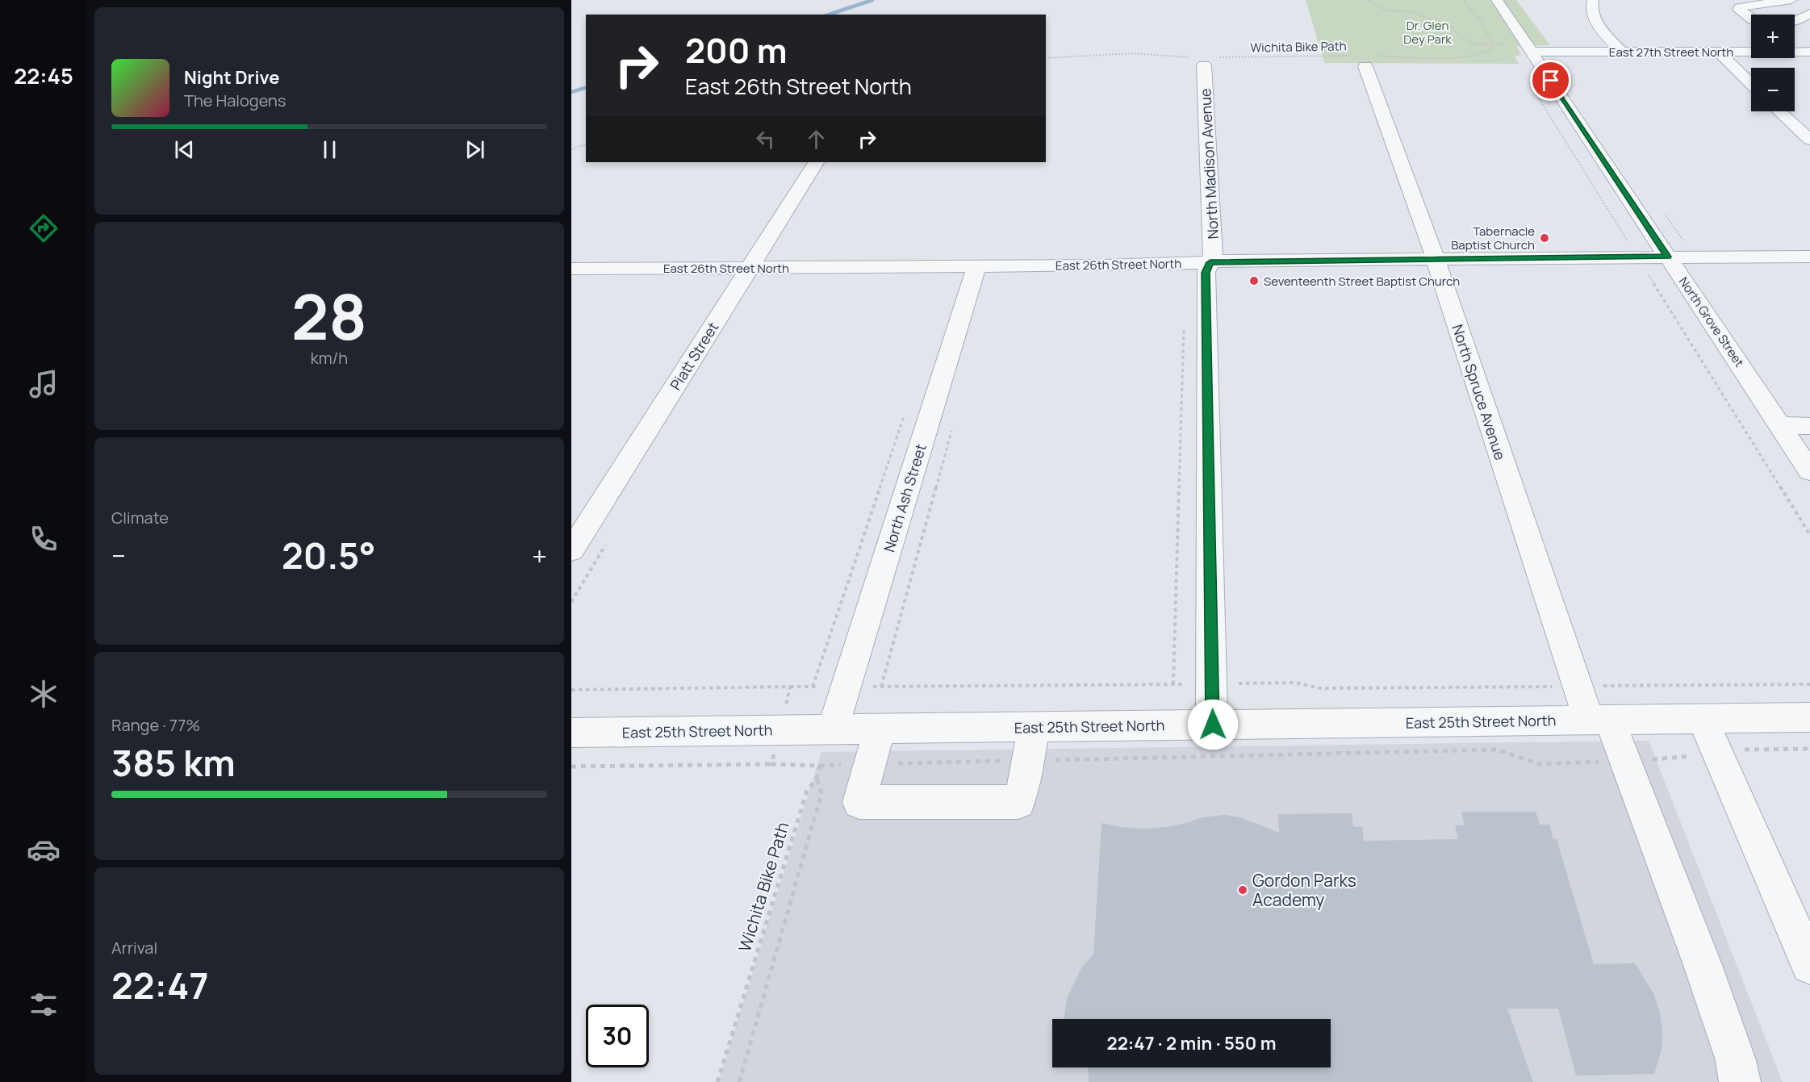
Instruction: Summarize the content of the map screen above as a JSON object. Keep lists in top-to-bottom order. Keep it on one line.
{"streets":{"street":["East 27th Street North","North Madison Avenue","East 26th Street North","North Grove Street","Piatt Street","North Spruce Avenue","North Ash Street","East 25th Street North"],"path":["Wichita Bike Path"]},"crossings":[["Wichita Bike Path","North Madison Avenue"],["Wichita Bike Path","North Spruce Avenue"],["East 27th Street North","North Grove Street"],["North Madison Avenue","East 26th Street North"],["North Madison Avenue","East 25th Street North"],["East 26th Street North","North Grove Street"],["East 26th Street North","Piatt Street"],["East 26th Street North","North Spruce Avenue"],["East 26th Street North","North Ash Street"],["North Spruce Avenue","East 25th Street North"],["North Ash Street","East 25th Street North"]],"parks":["Dr. Glen Dey Park"],"places":["Tabernacle Baptist Church","Seventeenth Street Baptist Church","Gordon Parks Academy"],"page":{"tabs":"22:45","map_buttons":["+","−"],"turn":["200 m","East 26th Street North"],"song":["Night Drive","The Halogens"],"tile":[["28","km/h"],"Climate",["Range · 77%","385 km"],["Arrival","22:47"]],"heat":["−","20.5°","+"],"limit":"30","trip":"22:47 · 2 min · 550 m"}}
